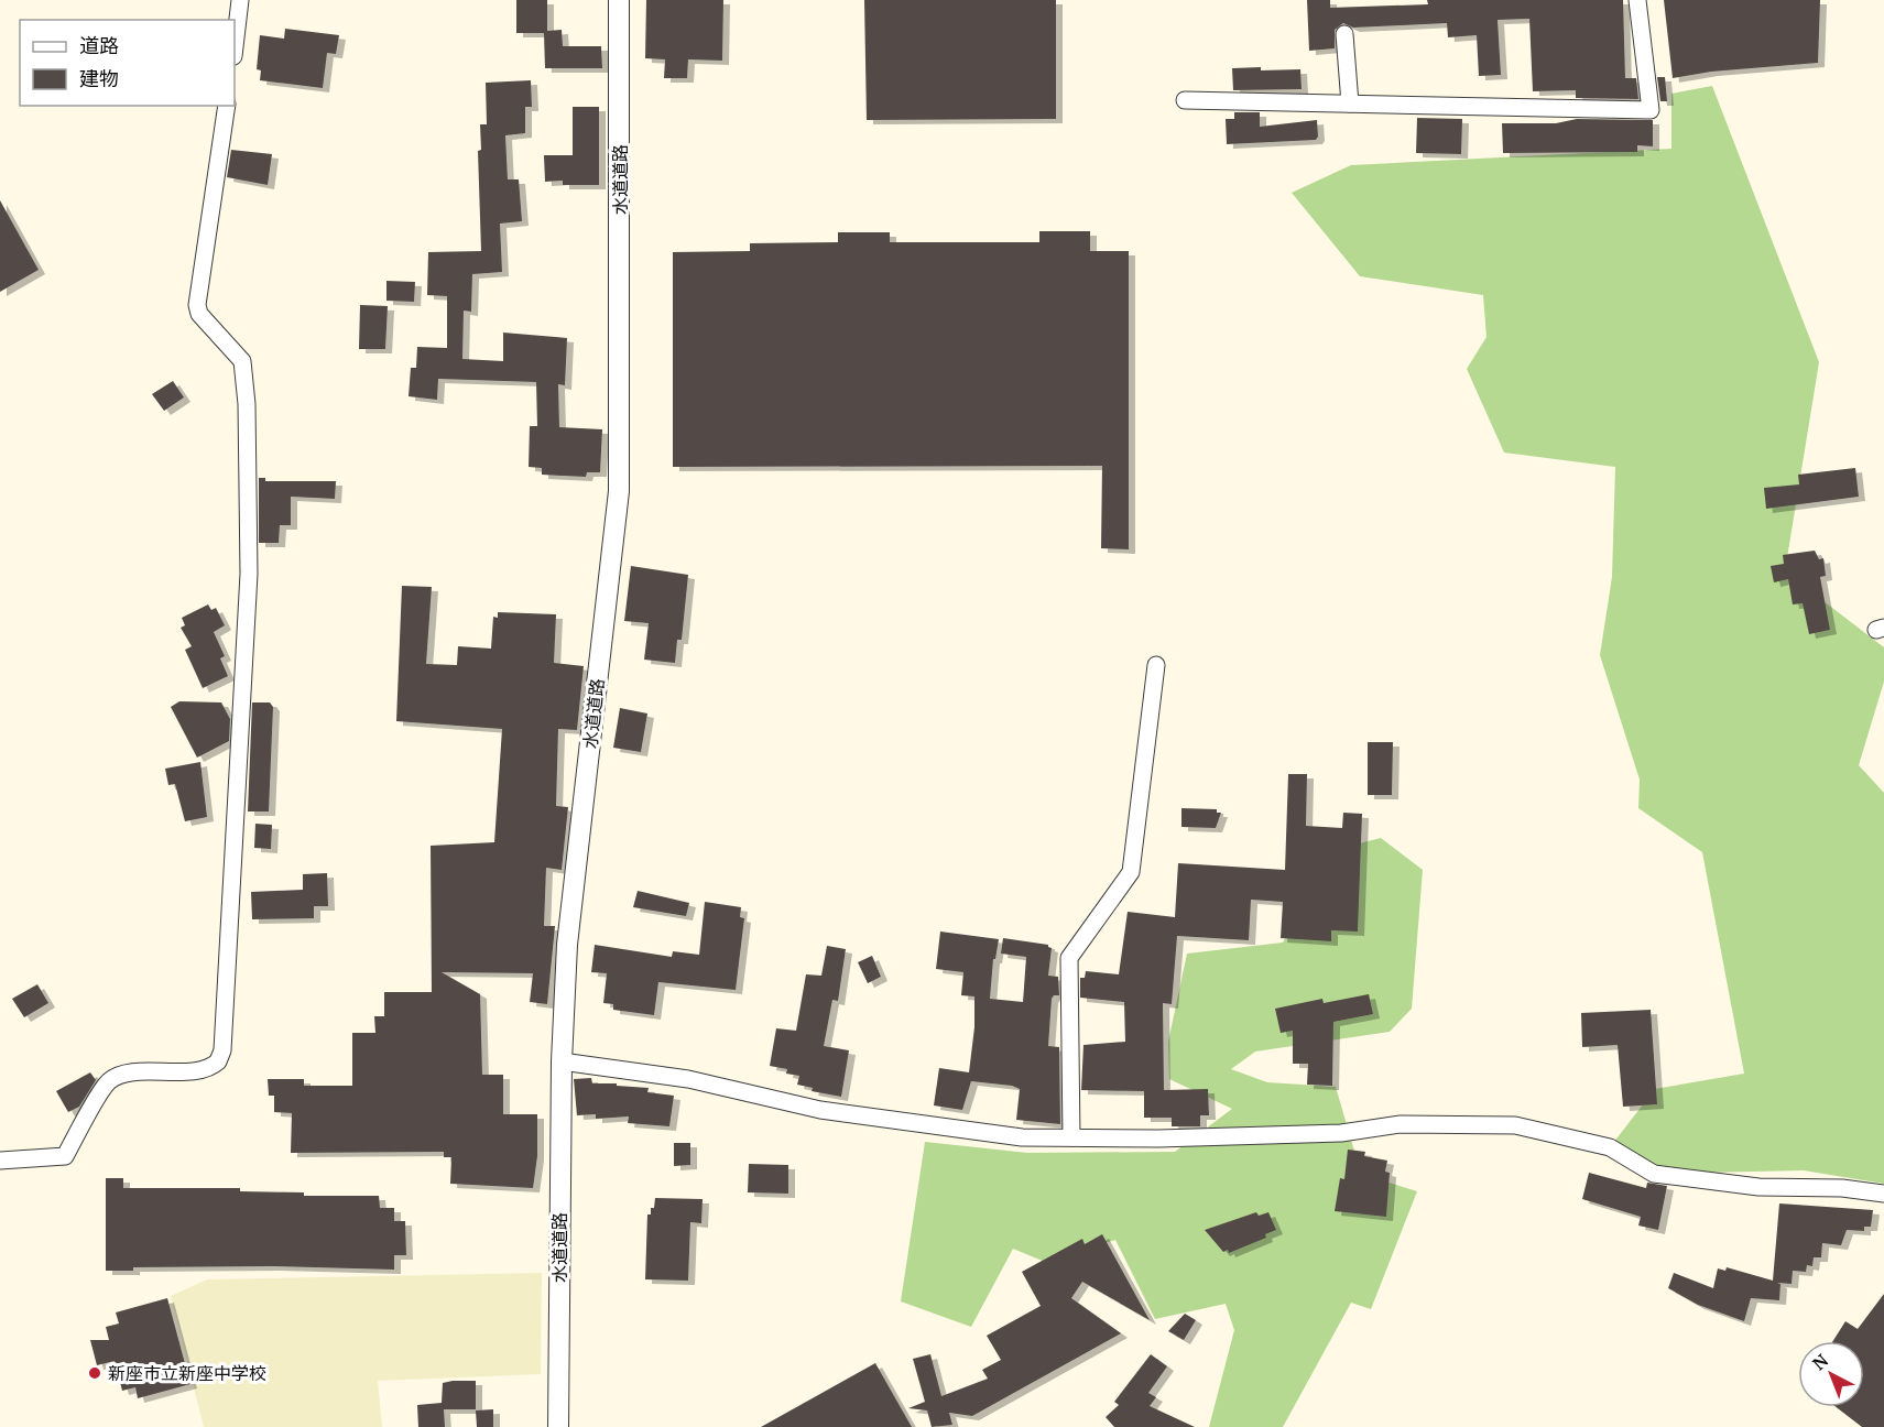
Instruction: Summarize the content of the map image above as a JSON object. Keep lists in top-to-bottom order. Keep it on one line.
{"streets":{"street":["水道道路"]},"places":["新座市立新座中学校"],"legend":["道路","建物"],"north":"top left"}
